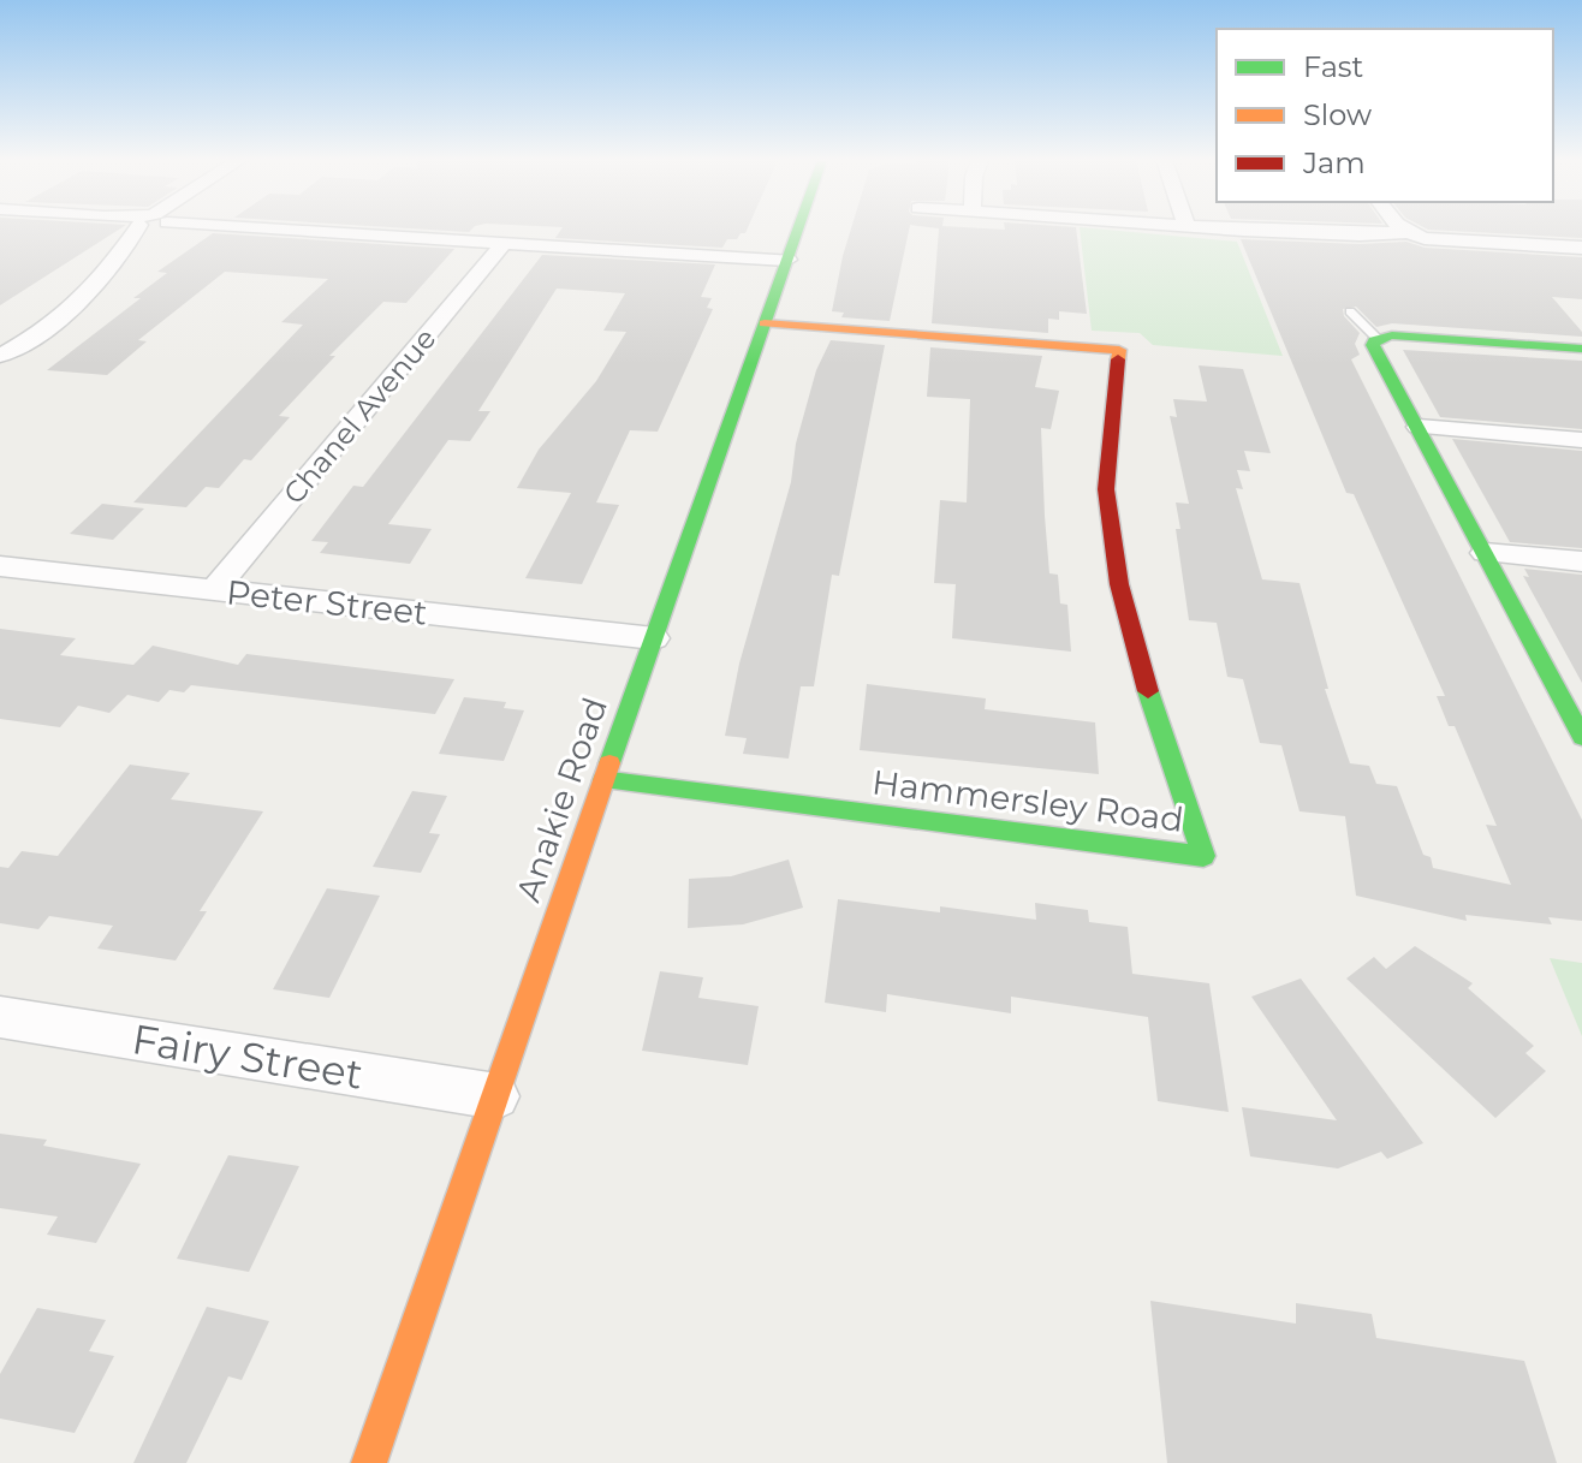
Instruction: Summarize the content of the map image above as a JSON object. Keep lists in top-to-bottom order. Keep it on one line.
{"streets":{"street":["Chanel Avenue","Peter Street","Anakie Road","Hammersley Road","Fairy Street"]},"crossings":[["Chanel Avenue","Peter Street"],["Peter Street","Anakie Road"],["Anakie Road","Hammersley Road"],["Anakie Road","Fairy Street"]],"legend":["Fast","Slow","Jam"]}
